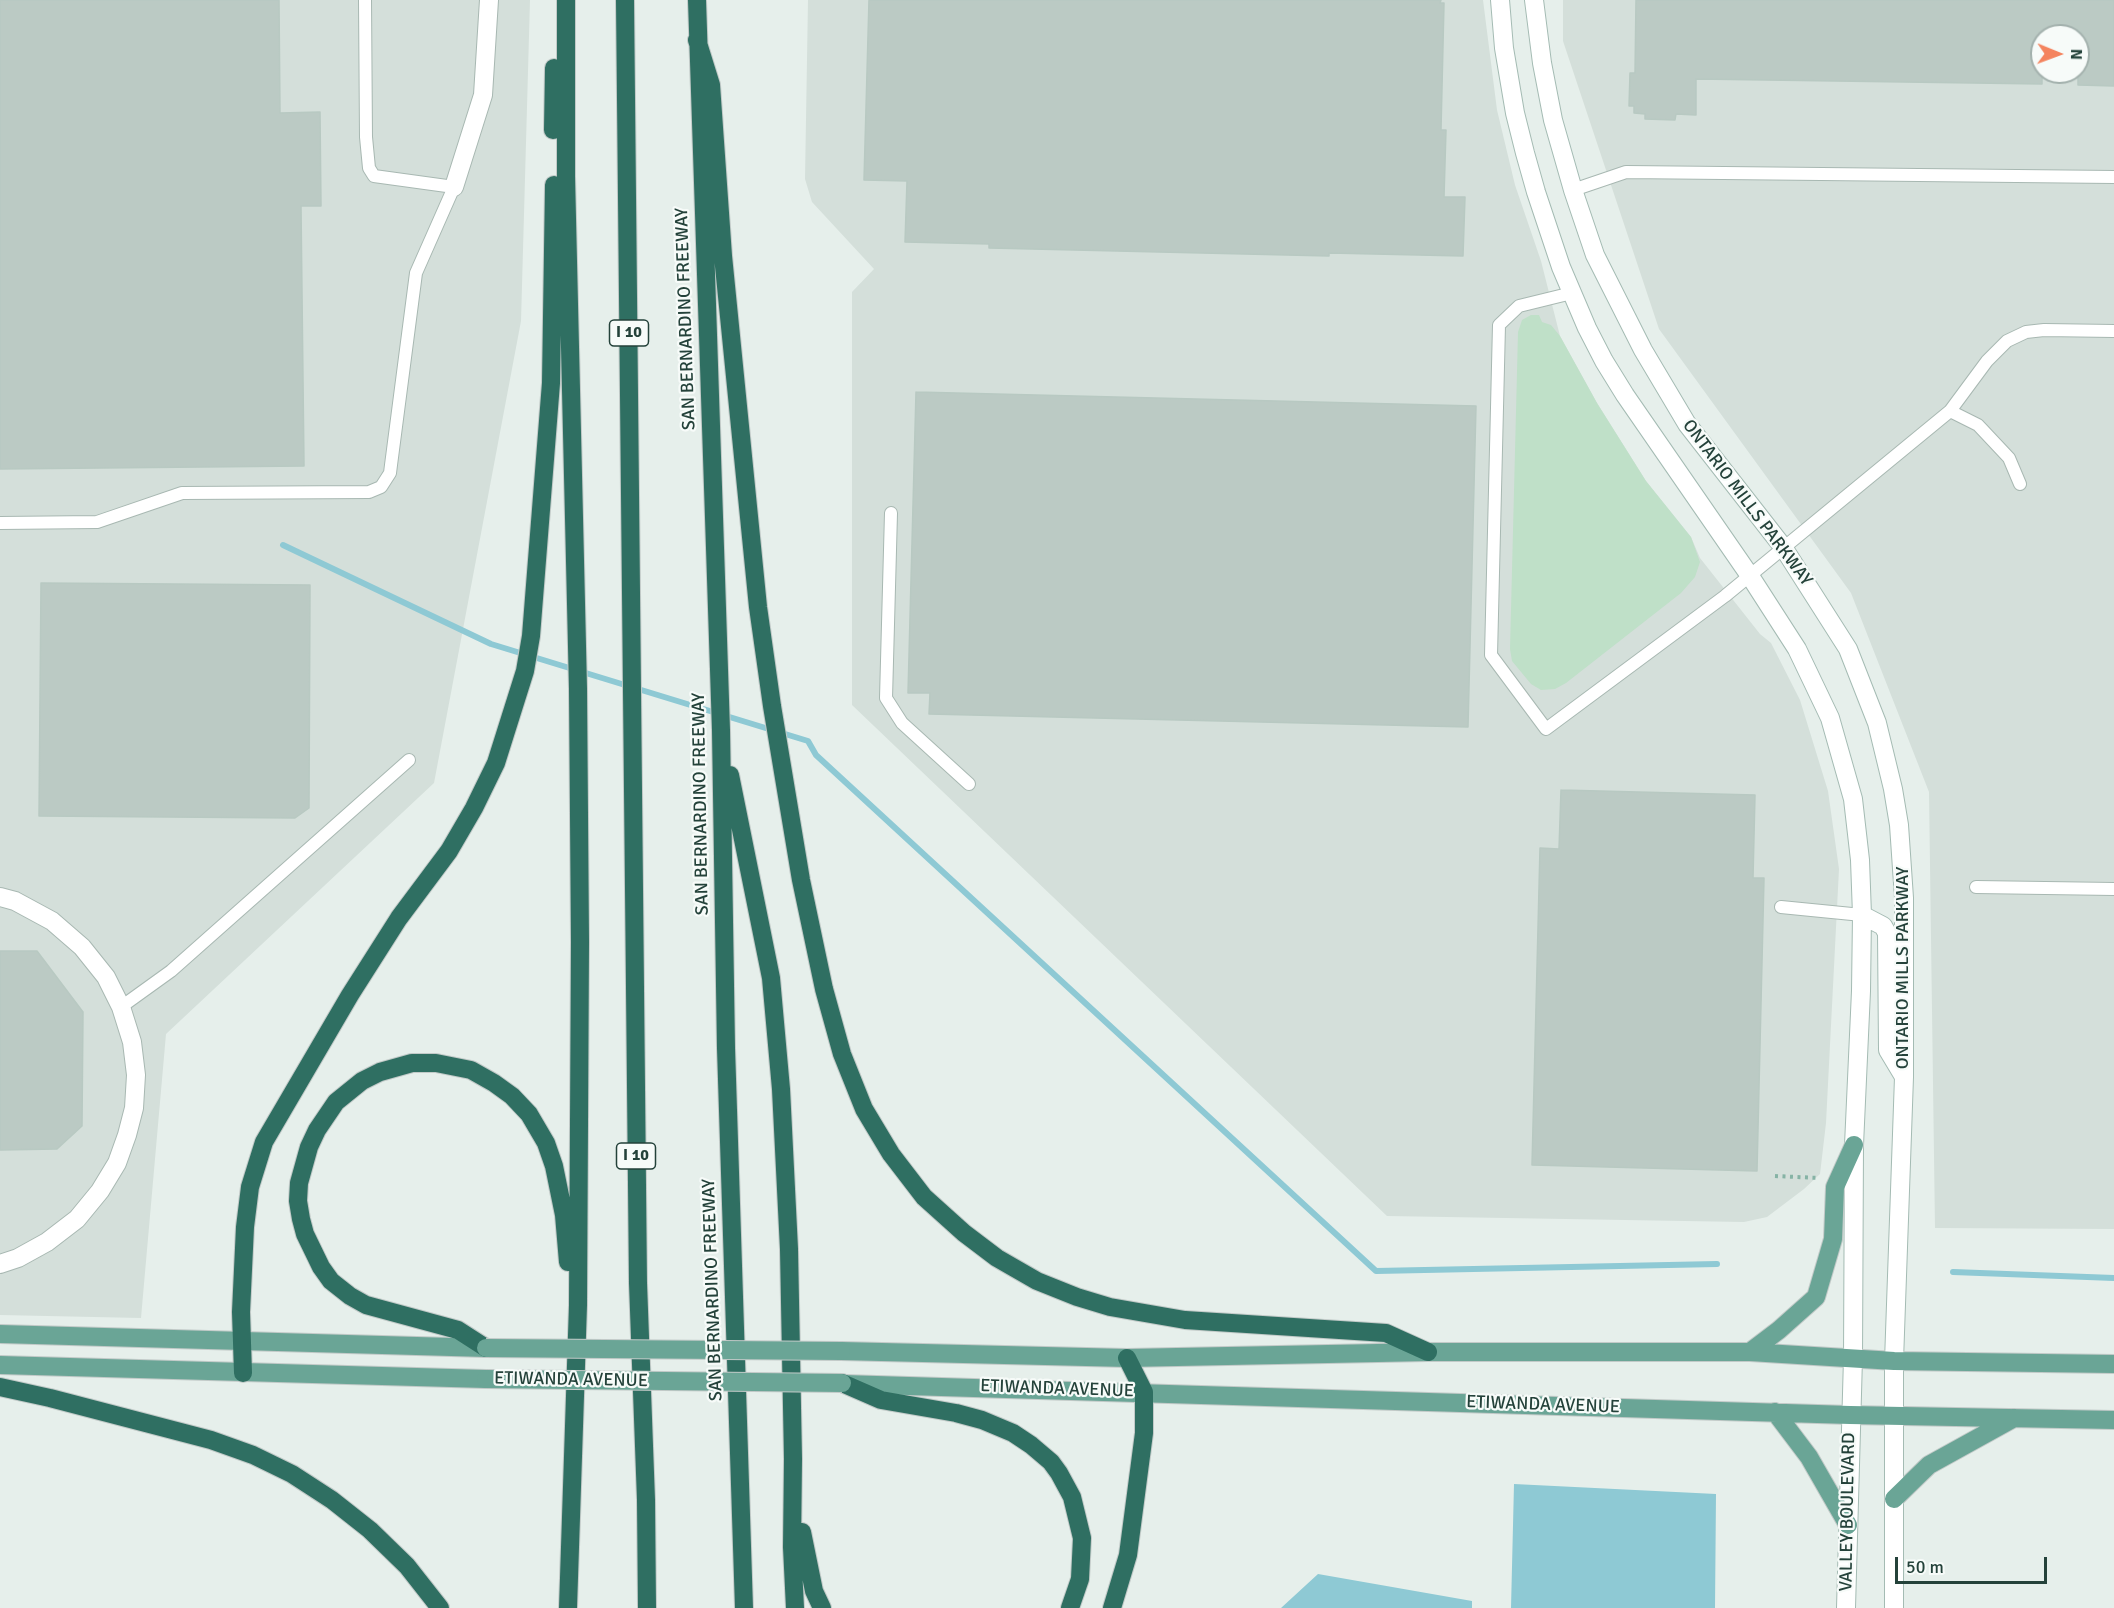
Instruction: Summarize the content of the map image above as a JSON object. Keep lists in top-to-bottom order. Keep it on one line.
{"streets":{"highway":["SAN BERNARDINO FREEWAY","I 10"],"main road":["ONTARIO MILLS PARKWAY","ETIWANDA AVENUE","VALLEY BOULEVARD"]},"crossings":[["ONTARIO MILLS PARKWAY","ETIWANDA AVENUE"],["ONTARIO MILLS PARKWAY","VALLEY BOULEVARD"],["ETIWANDA AVENUE","VALLEY BOULEVARD"]],"scale_bar":"50 m","north":"right"}
